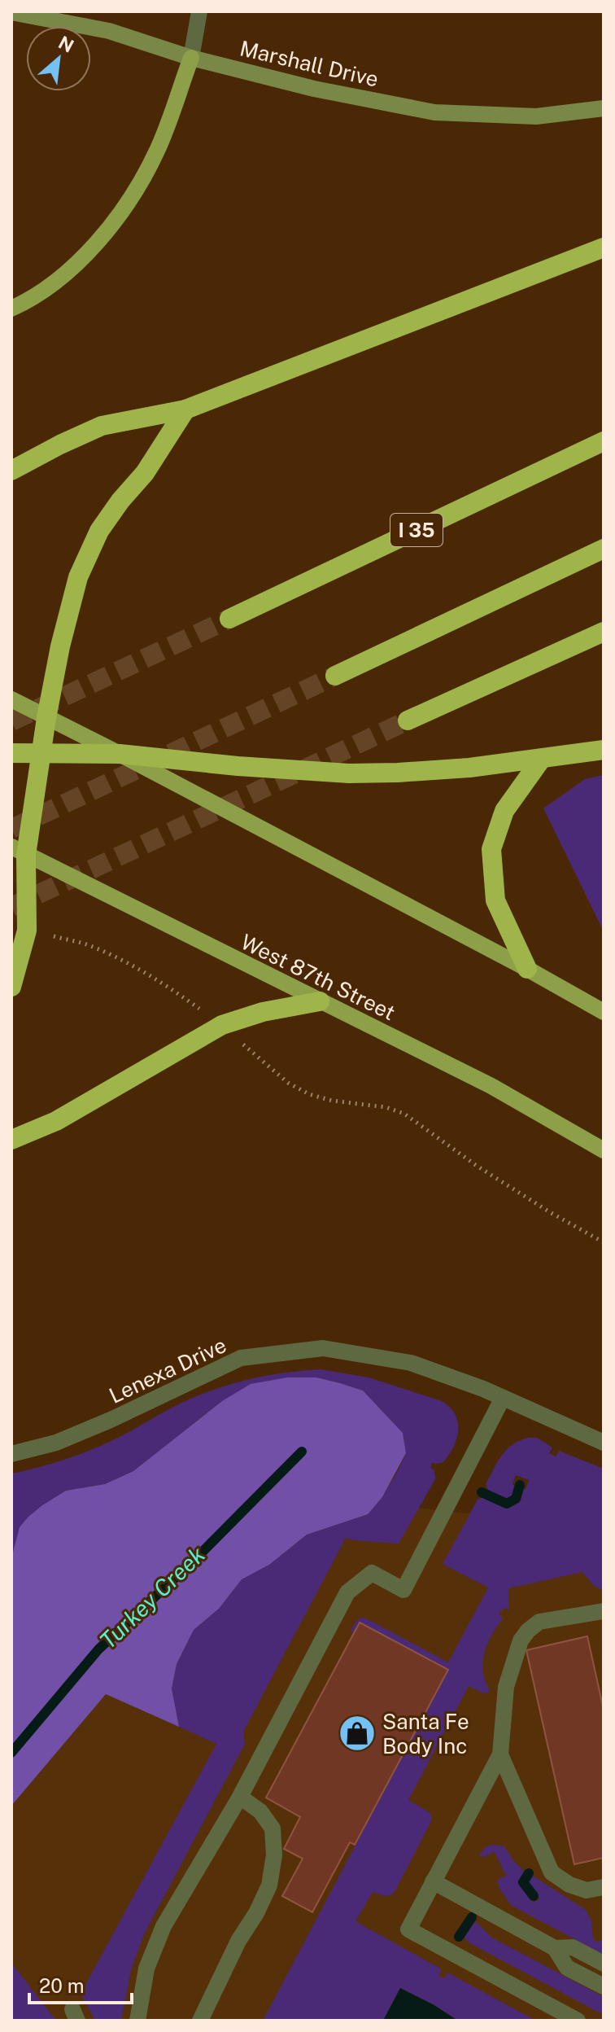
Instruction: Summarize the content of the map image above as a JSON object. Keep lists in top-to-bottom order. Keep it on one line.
{"streets":{"highway":["I 35"],"main road":["West 87th Street"],"street":["Marshall Drive","Lenexa Drive"]},"water":["Turkey Creek"],"places":{"shop":["Santa Fe Body Inc"]},"scale_bar":"20 m","north":"top right"}
